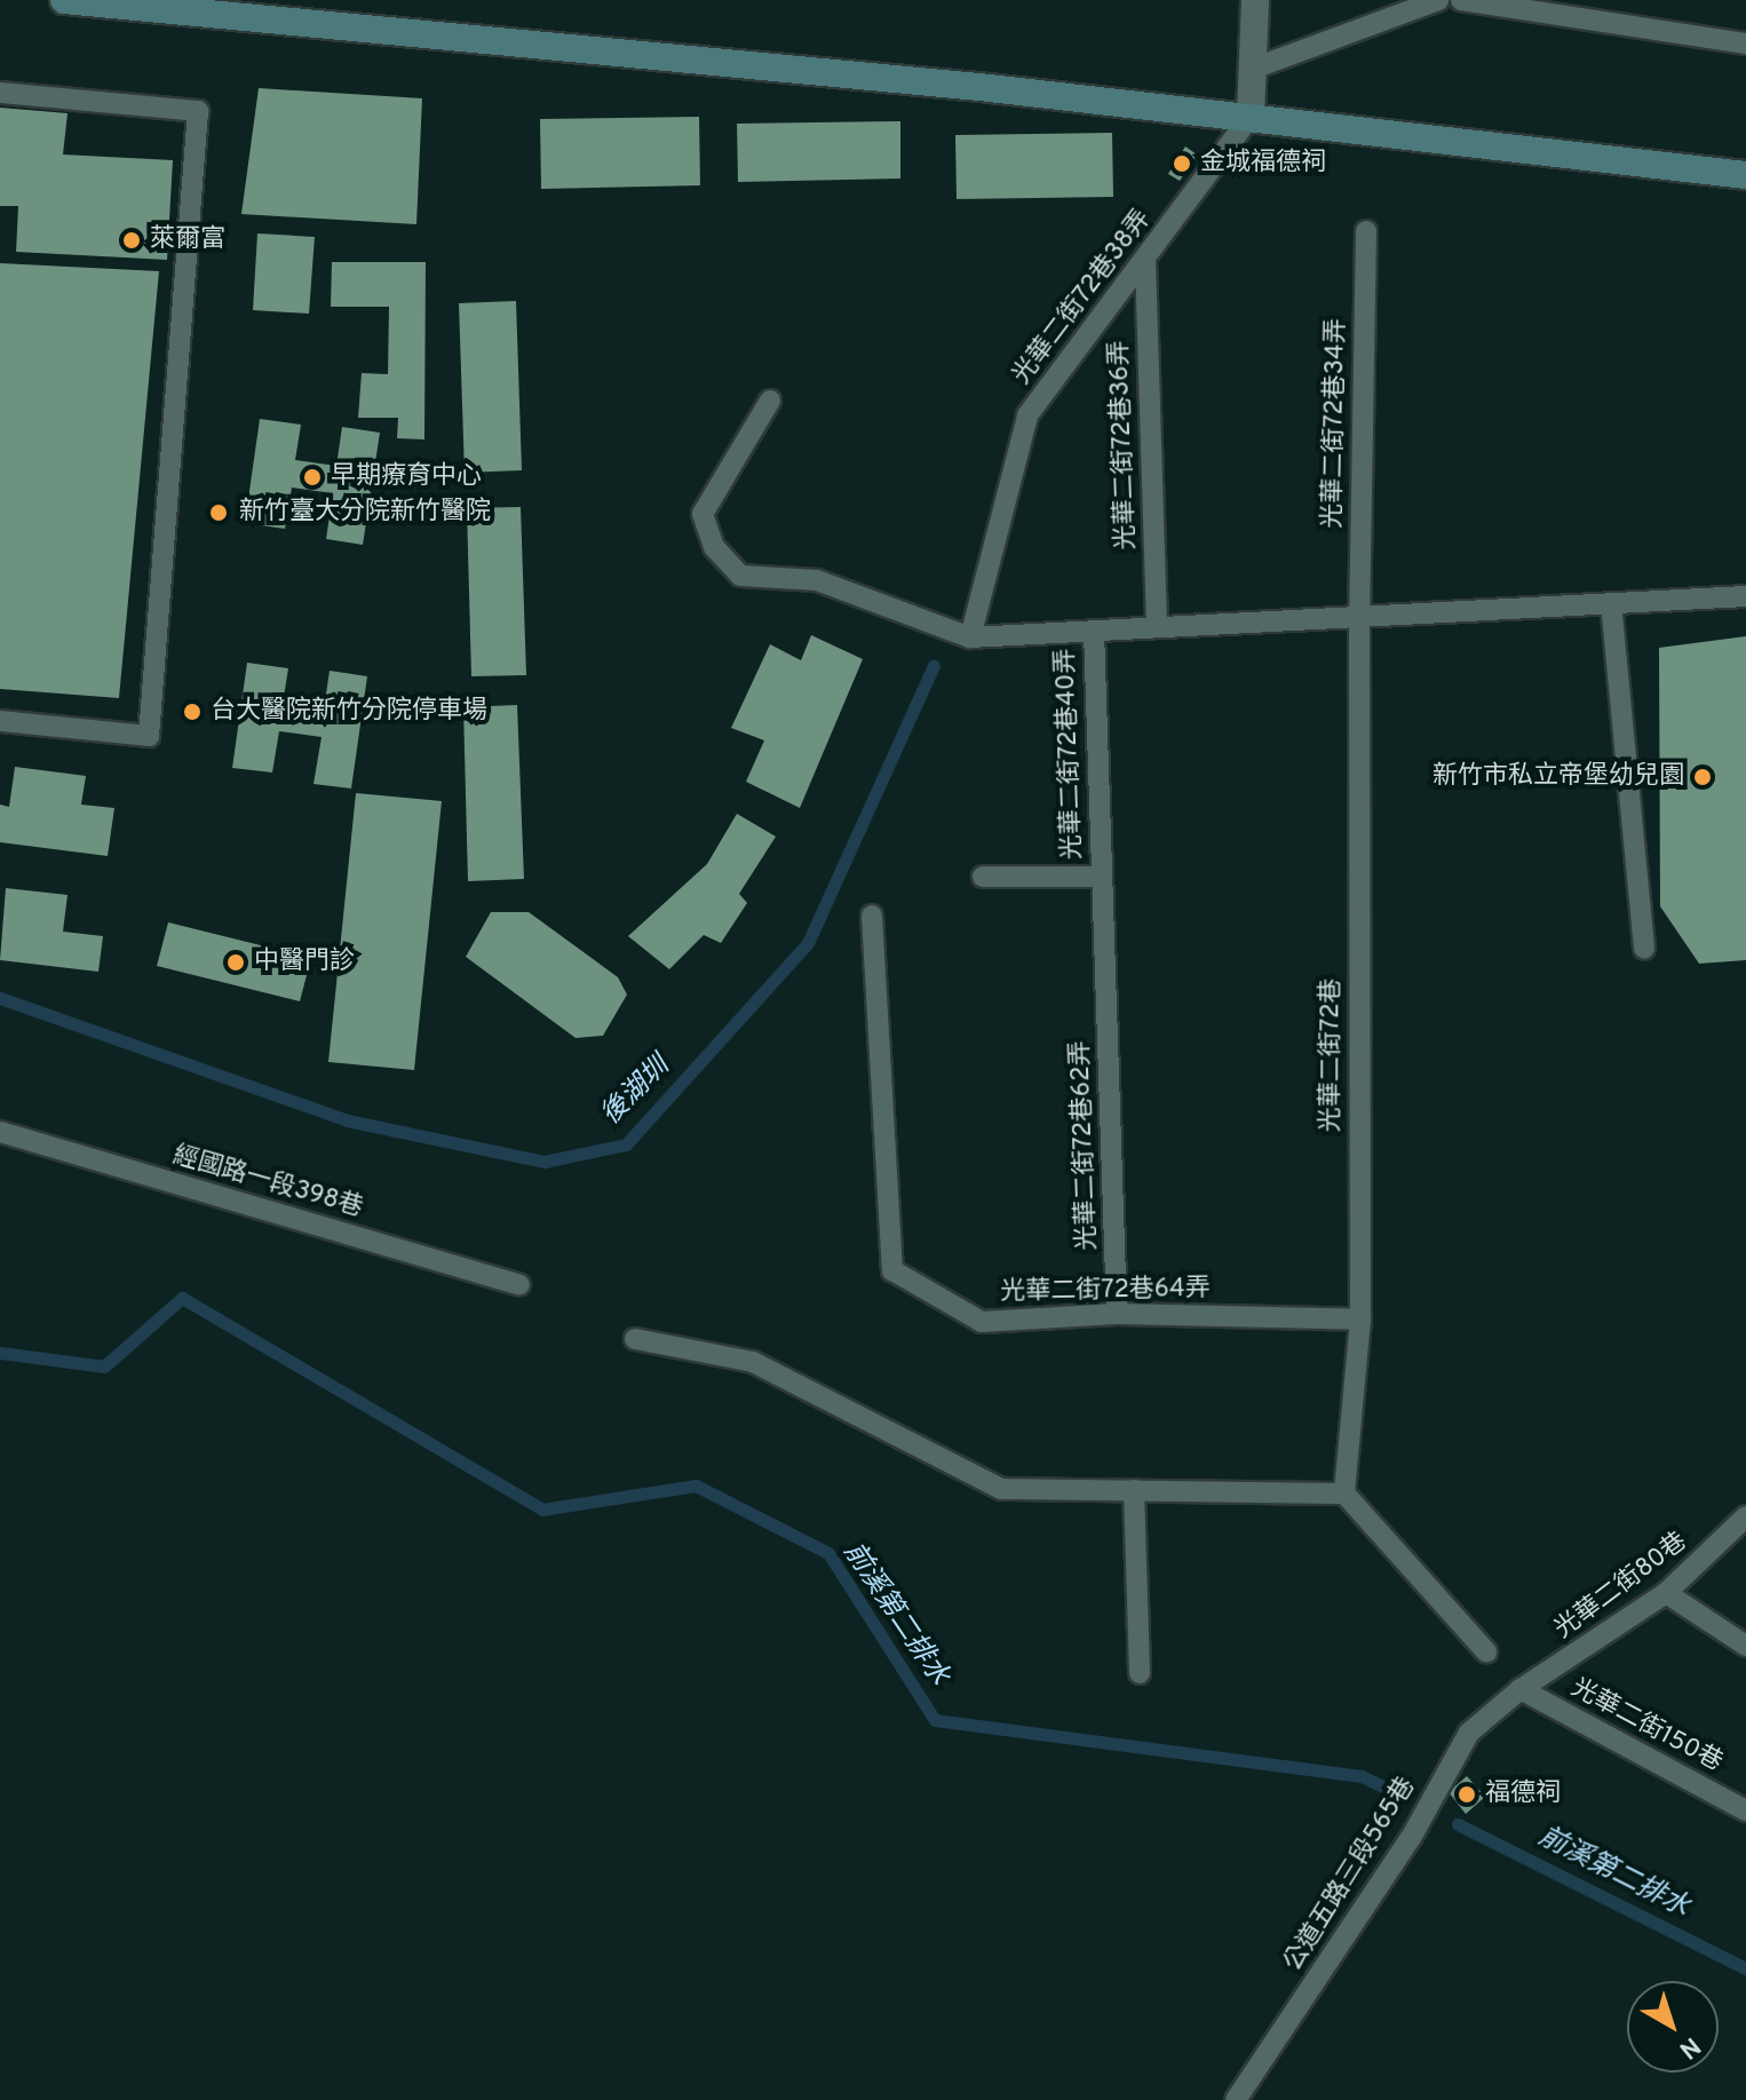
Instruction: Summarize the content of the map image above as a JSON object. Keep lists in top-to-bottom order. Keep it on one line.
{"streets":{"lane":["光華二街72巷38弄","光華二街72巷34弄","光華二街72巷36弄","光華二街72巷40弄","光華二街72巷","光華二街72巷62弄","經國路一段398巷","光華二街72巷64弄","光華二街80巷","光華二街150巷","公道五路三段565巷"]},"crossings":[["光華二街72巷38弄","光華二街72巷36弄"],["光華二街72巷34弄","光華二街72巷"],["光華二街72巷40弄","光華二街72巷62弄"],["光華二街72巷","光華二街72巷64弄"],["光華二街72巷62弄","光華二街72巷64弄"],["光華二街80巷","光華二街150巷"],["光華二街80巷","公道五路三段565巷"],["光華二街150巷","公道五路三段565巷"]],"water":["後湖圳","前溪第二排水"],"places":["金城福德祠","萊爾富","早期療育中心","新竹臺大分院新竹醫院","台大醫院新竹分院停車場","新竹市私立帝堡幼兒園","中醫門診","福德祠"],"north":"bottom right"}
